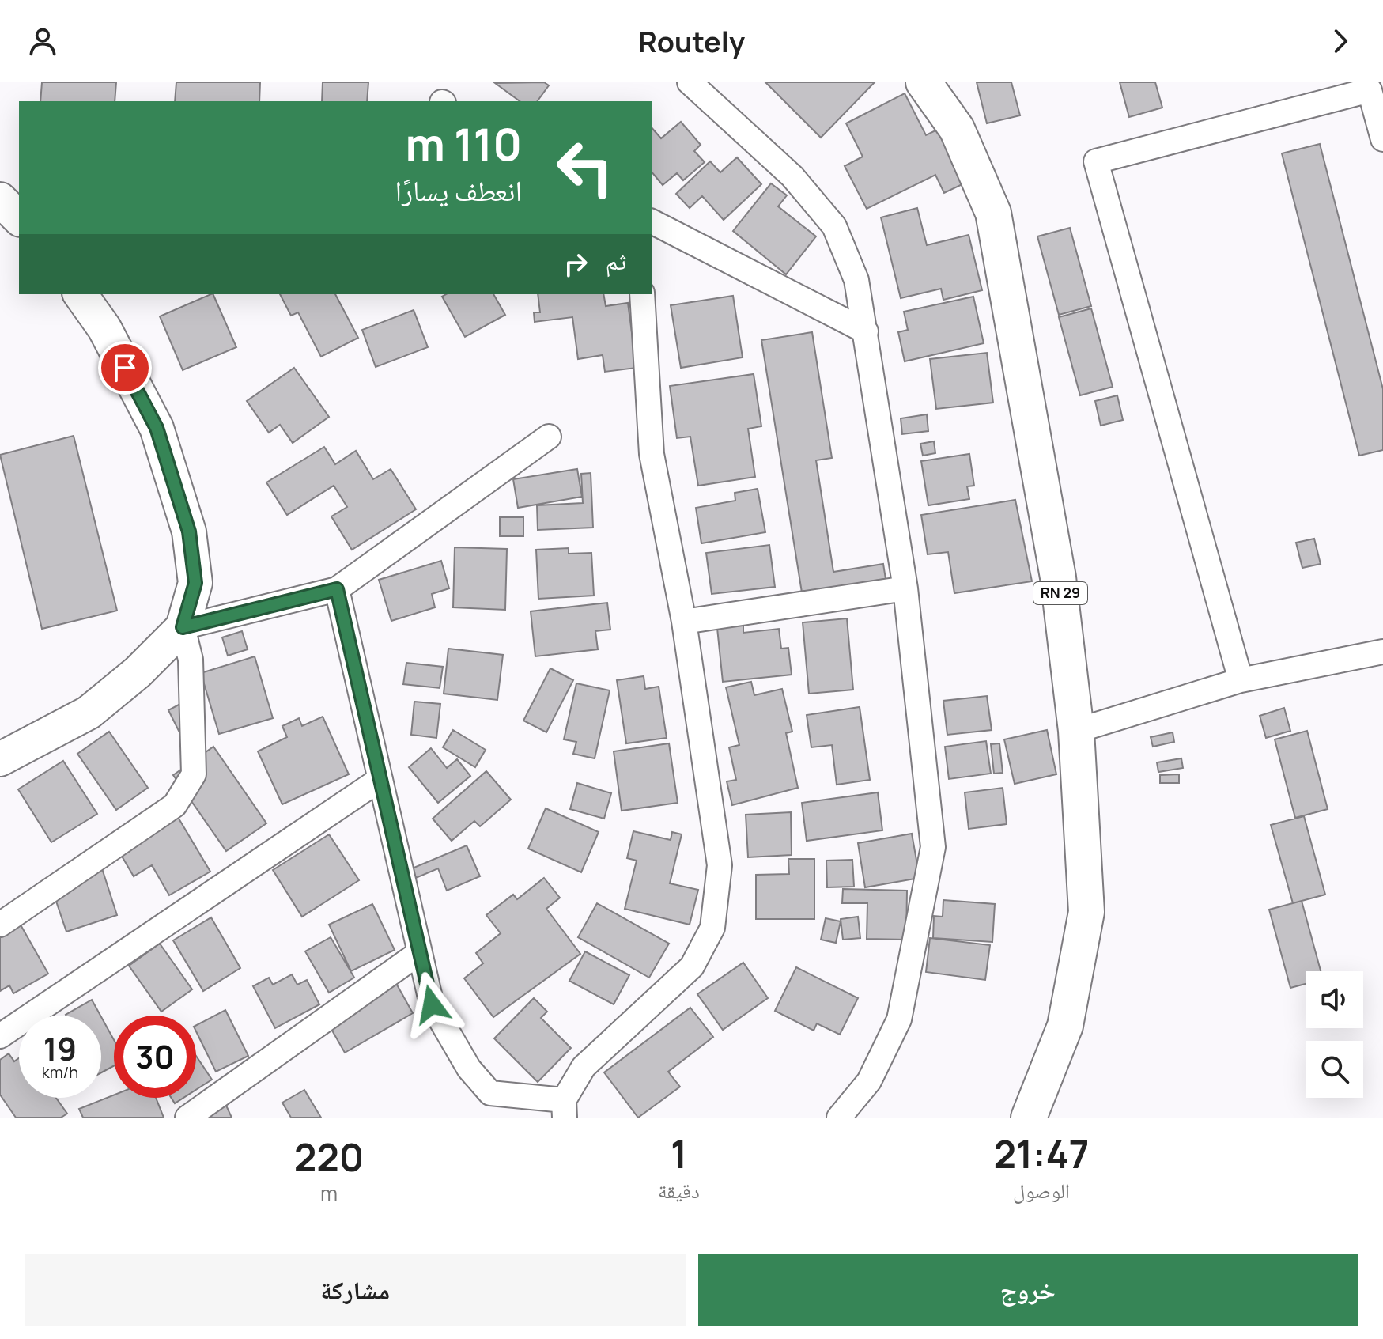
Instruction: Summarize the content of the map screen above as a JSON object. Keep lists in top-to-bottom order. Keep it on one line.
{"streets":{"main road":["RN 29"]},"page":{"header":"Routely","turn":["110 m","انعطف يسارًا"],"then":"ثم","speed":"19 km/h","limit":"30","eta":["21:47","الوصول","1","دقيقة","220","m"],"buttons":["خروج","مشاركة"]}}
